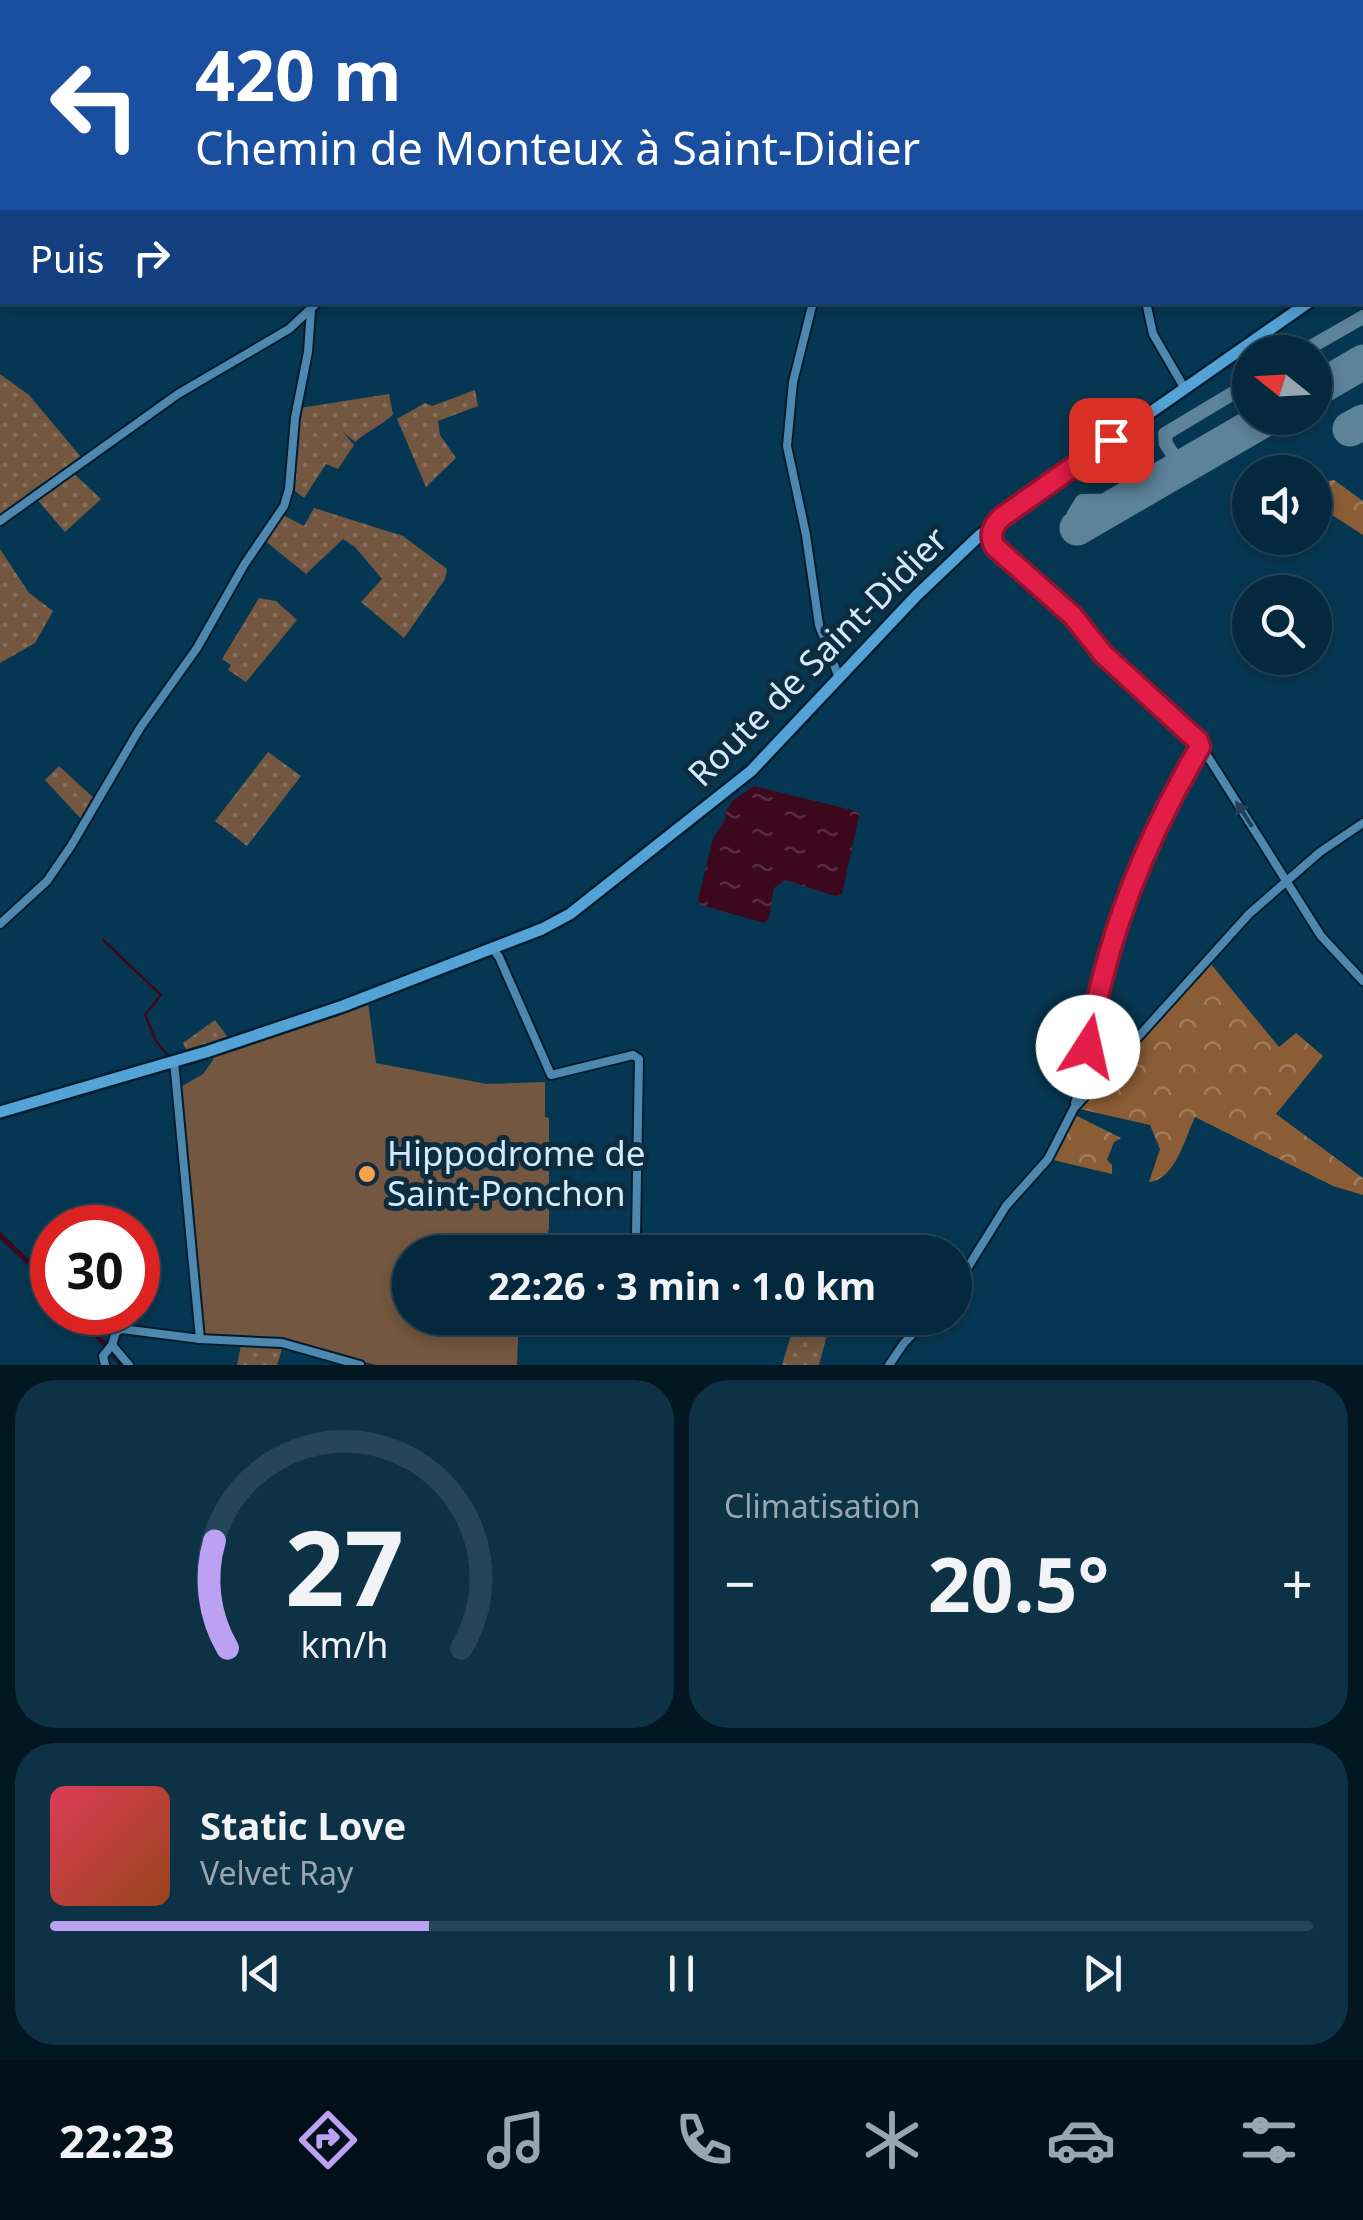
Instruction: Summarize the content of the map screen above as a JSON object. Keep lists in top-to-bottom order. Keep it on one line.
{"streets":{"main road":["Route de Saint-Didier"]},"places":["Hippodrome de Saint-Ponchon"],"north":"left","page":{"turn":["420 m","Chemin de Monteux à Saint-Didier"],"then":"Puis","limit":"30","trip":"22:26 · 3 min · 1.0 km","tile":"Climatisation","heat":["−","20.5°","+"],"song":["Static Love","Velvet Ray"],"tabs":"22:23","gauge":["27","km/h"]}}
